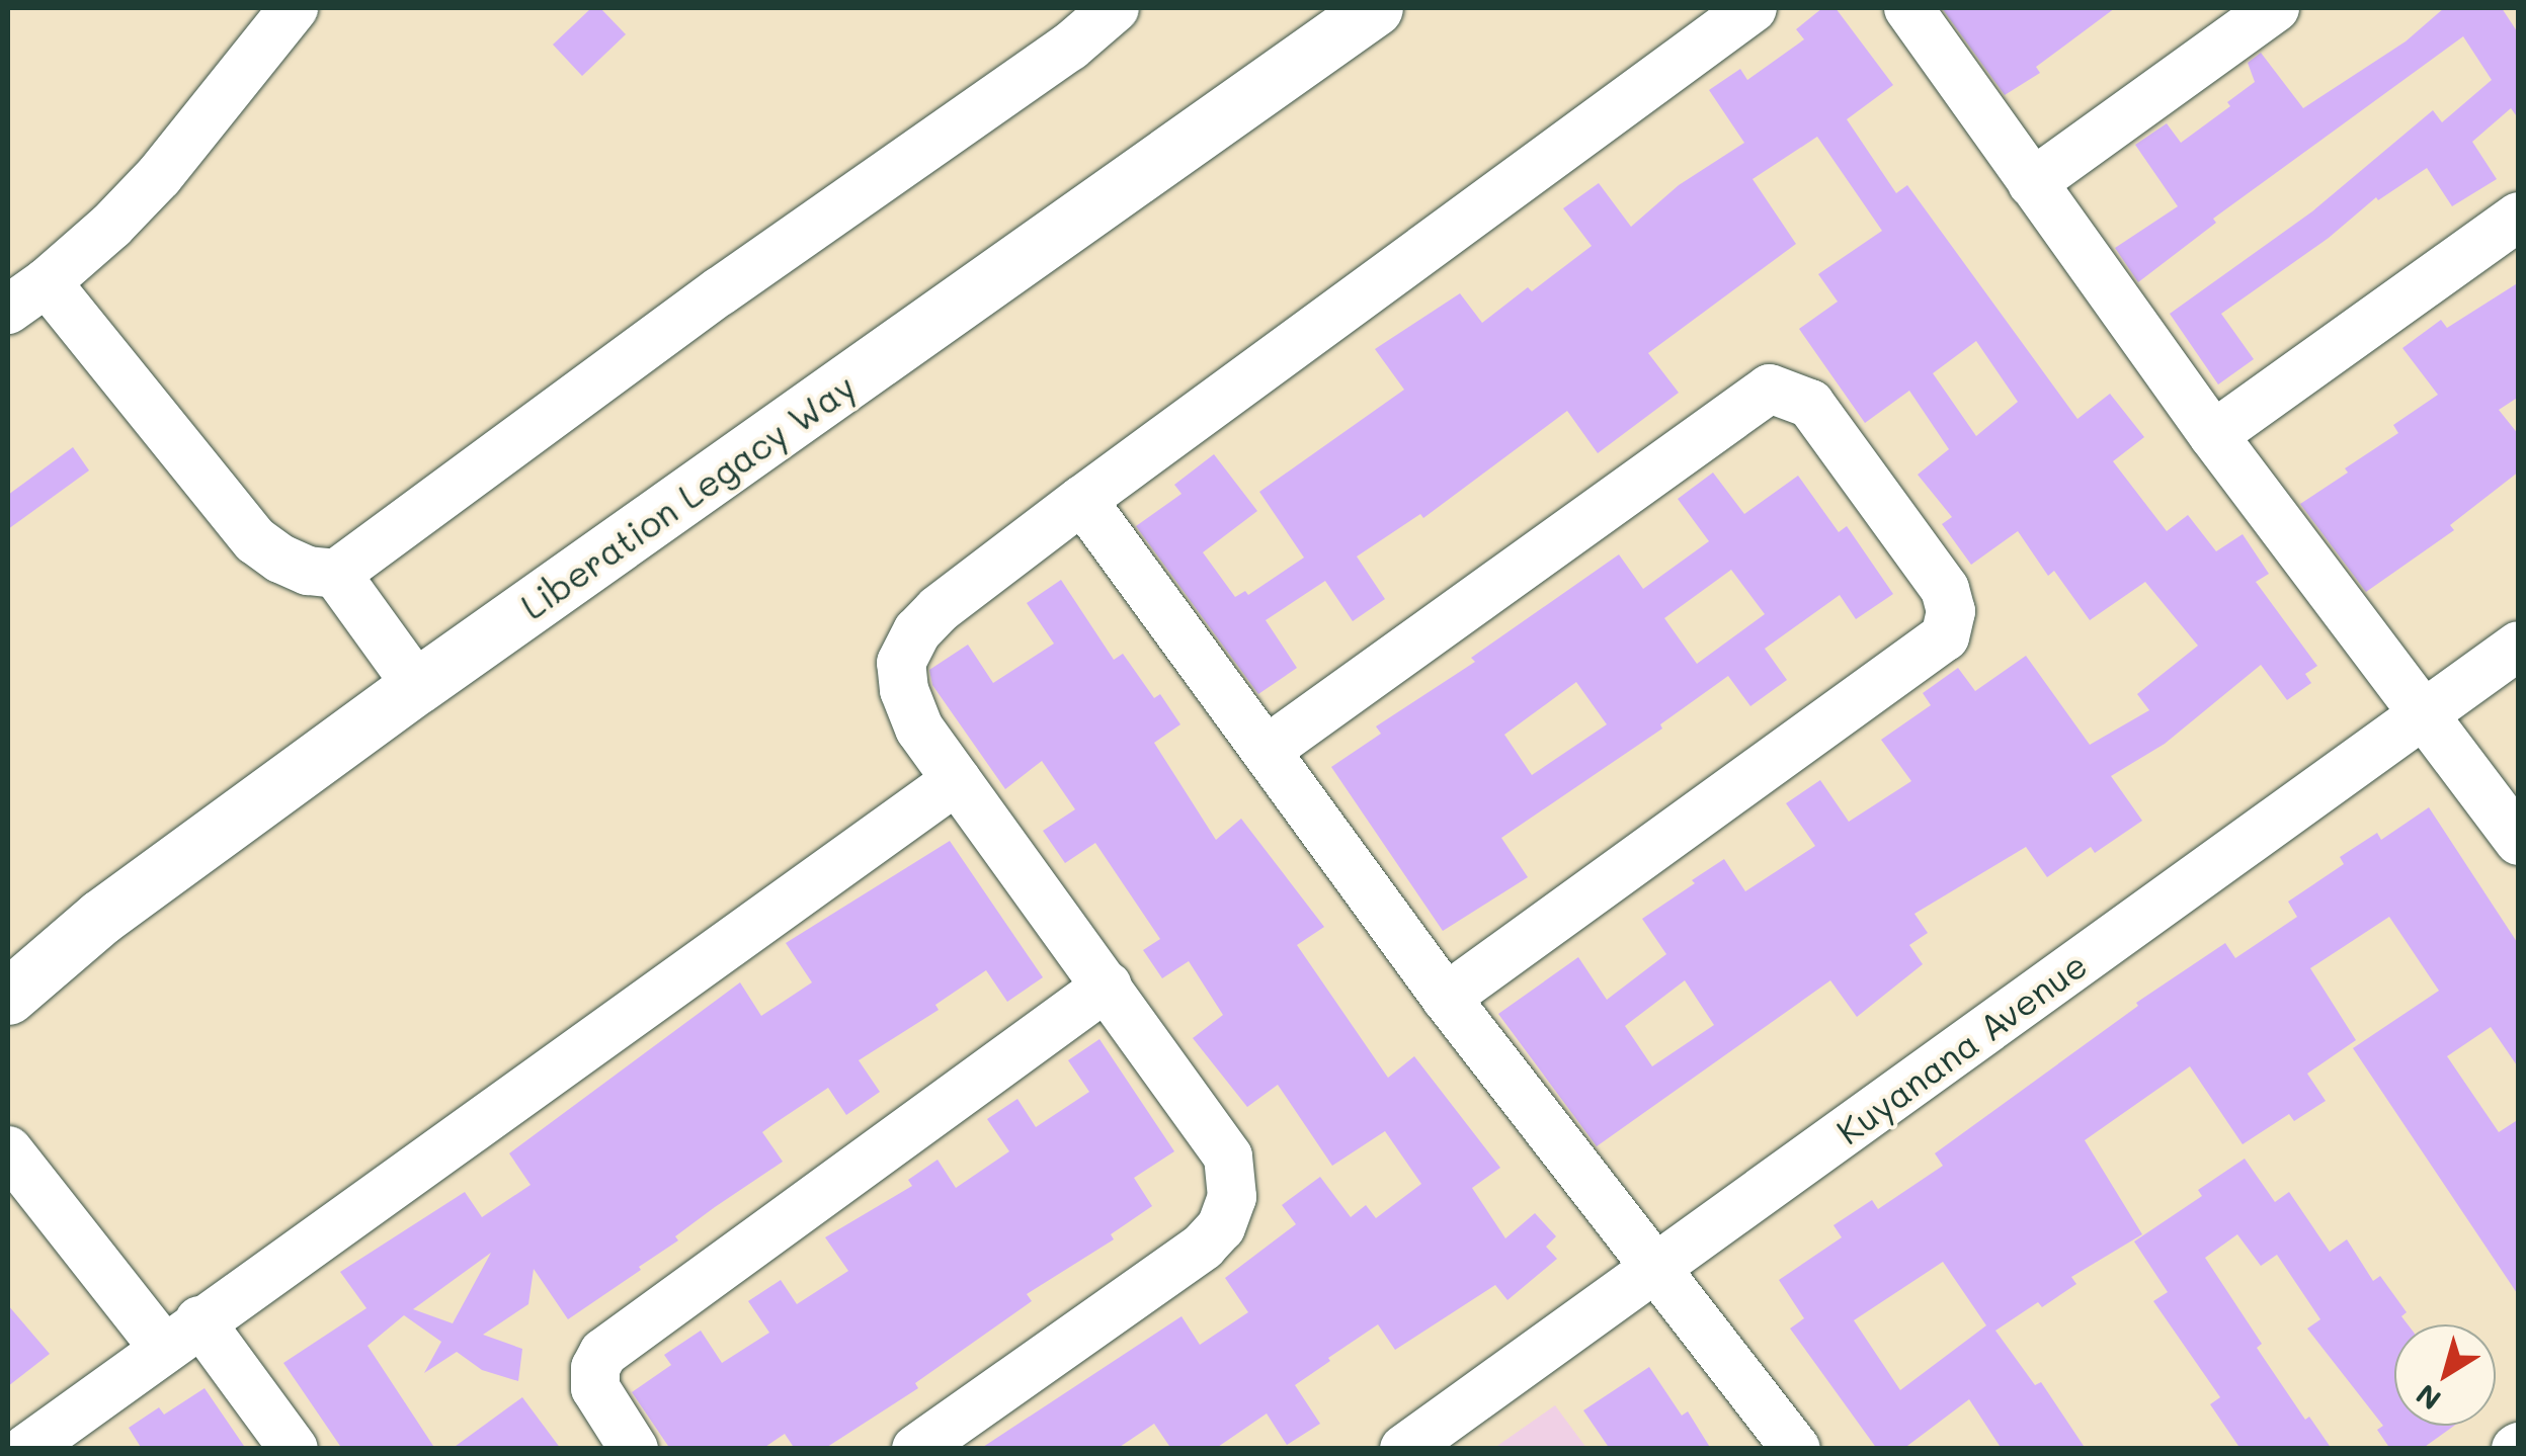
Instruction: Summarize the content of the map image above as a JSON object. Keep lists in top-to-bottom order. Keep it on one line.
{"streets":{"main road":["Liberation Legacy Way"],"street":["Kuyanana Avenue"]},"north":"bottom left"}
